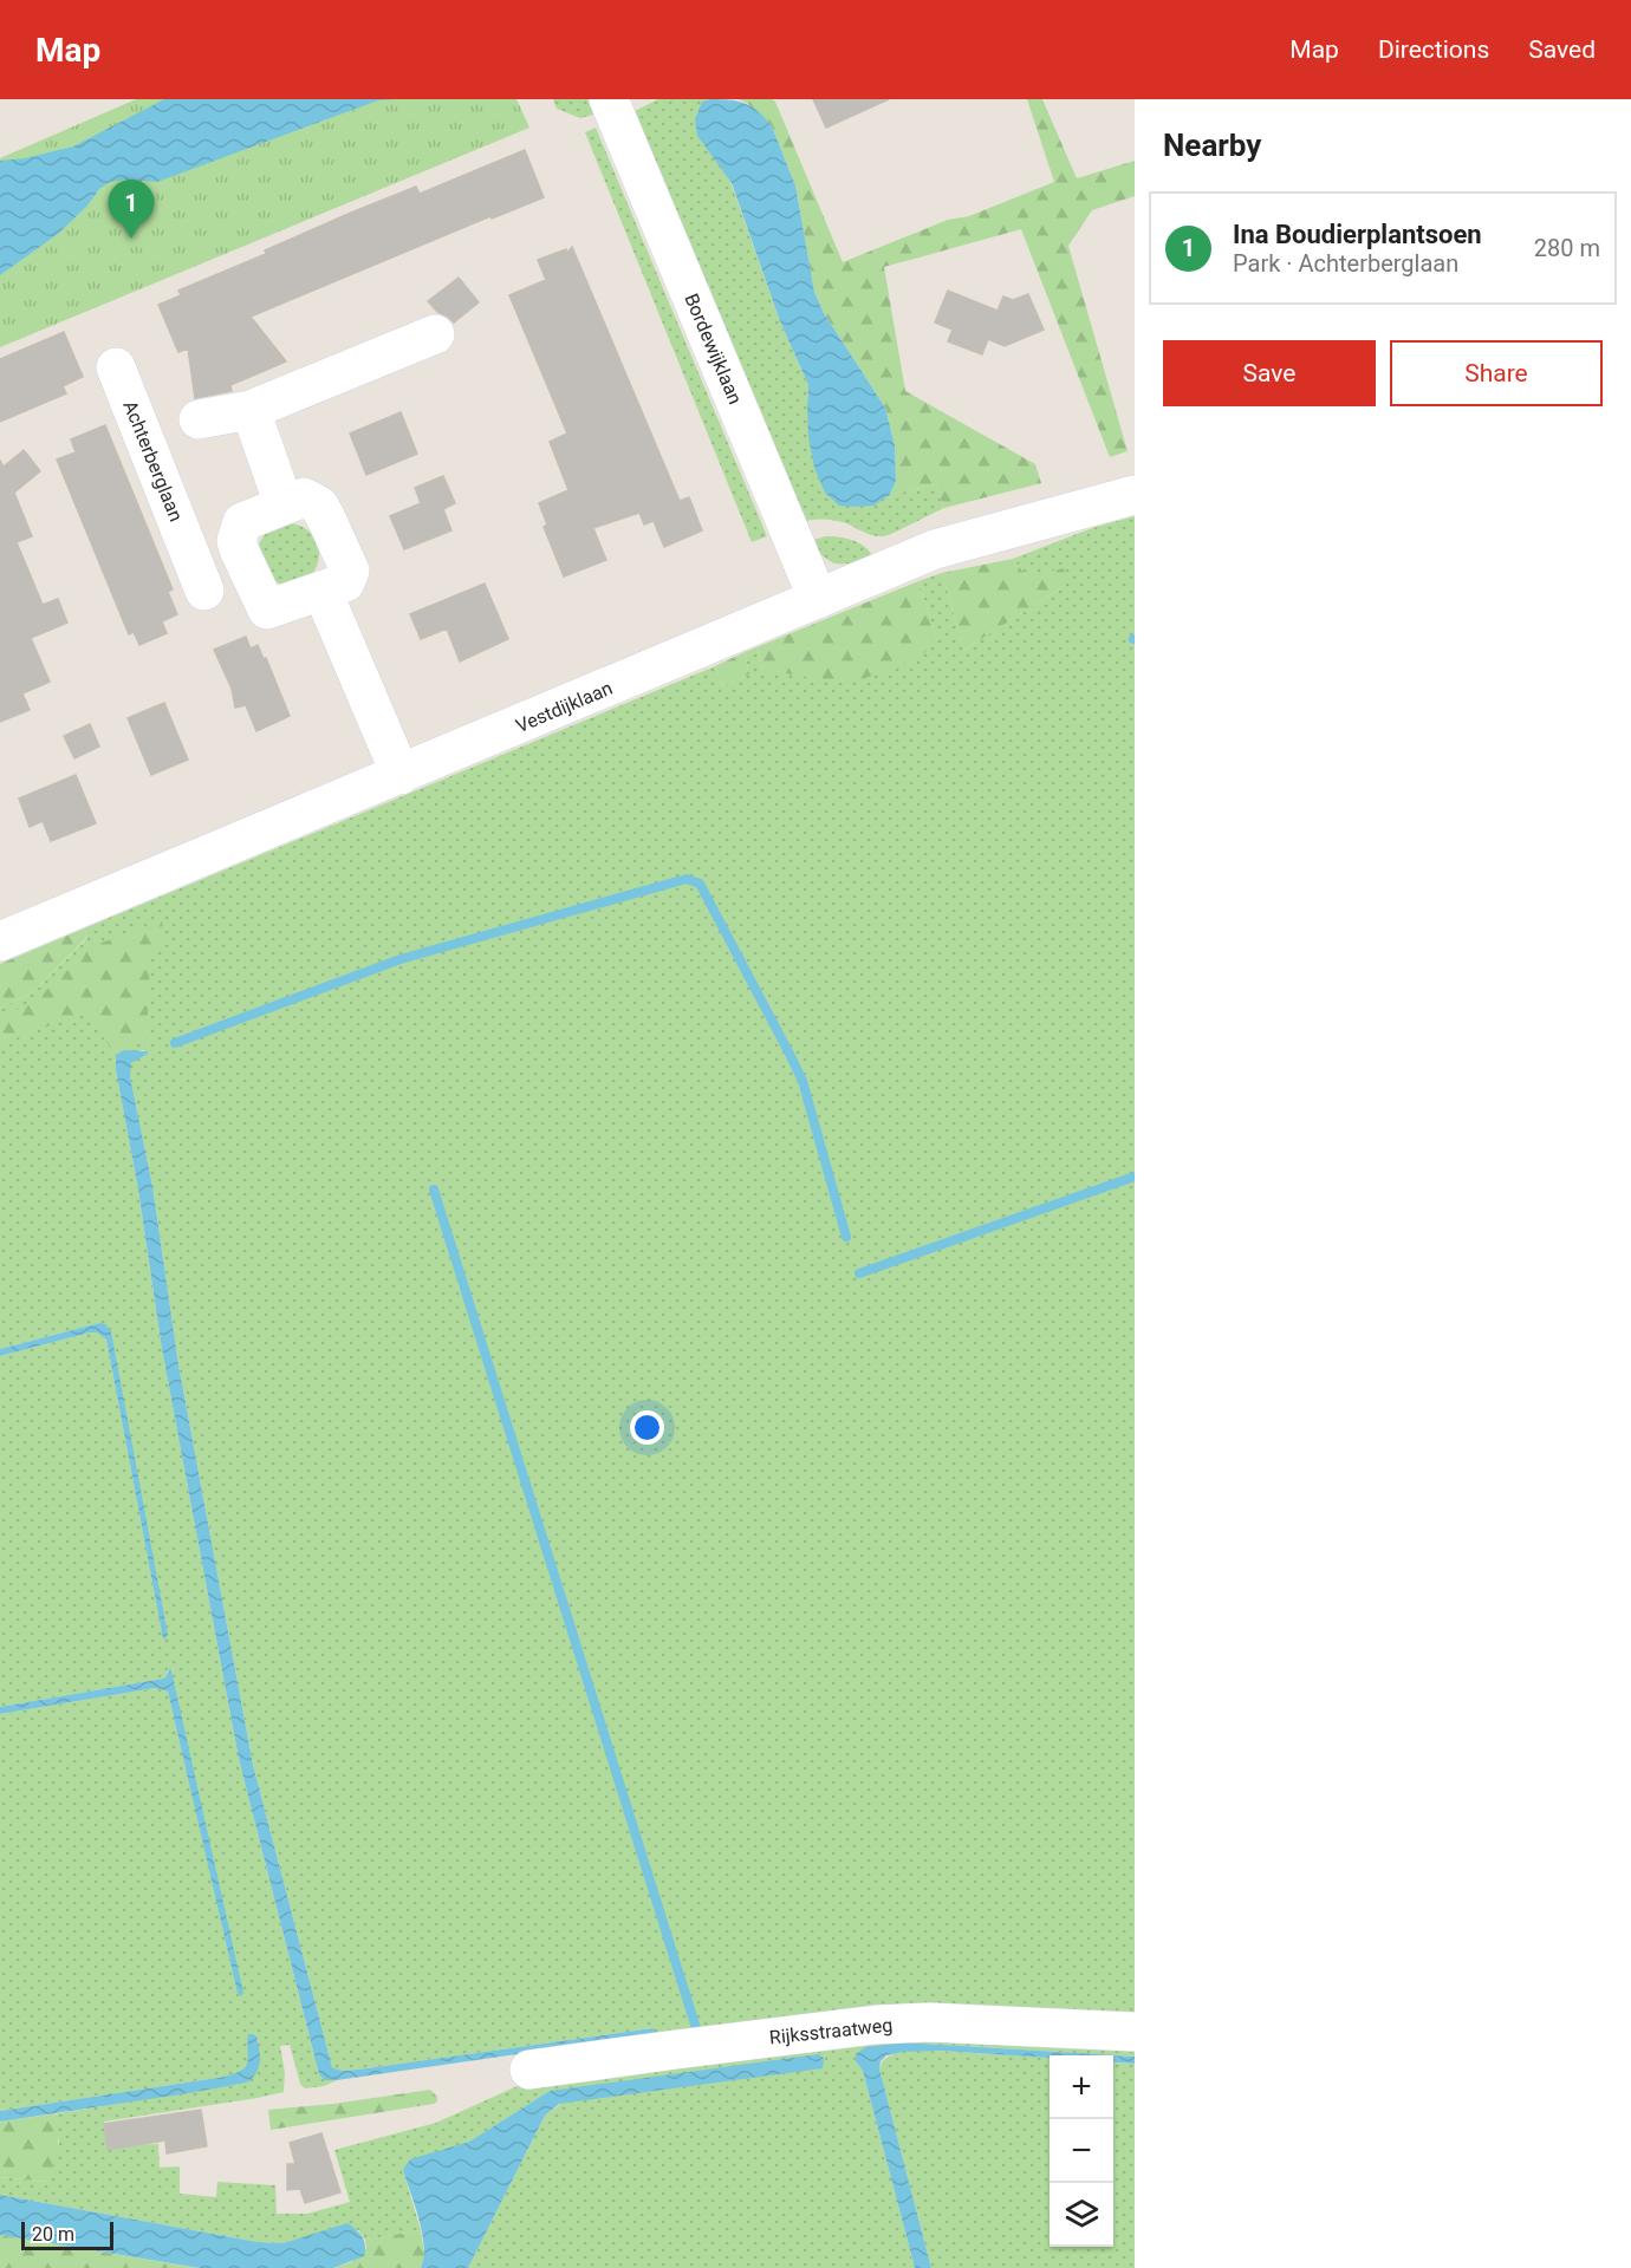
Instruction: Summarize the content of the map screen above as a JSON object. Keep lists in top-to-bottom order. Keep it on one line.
{"streets":{"street":["Bordewijklaan","Achterberglaan","Vestdijklaan","Rijksstraatweg"]},"crossings":[["Bordewijklaan","Vestdijklaan"]],"scale_bar":"20 m","page":{"header":"Map","nav":["Map","Directions","Saved"],"heading":"Nearby","pins":"1","list":[{"mark":"1","name":"Ina Boudierplantsoen","note":"Park · Achterberglaan","value":"280 m"}],"buttons":["Save","Share"],"map_buttons":["+","−"],"scale":"20 m"}}
